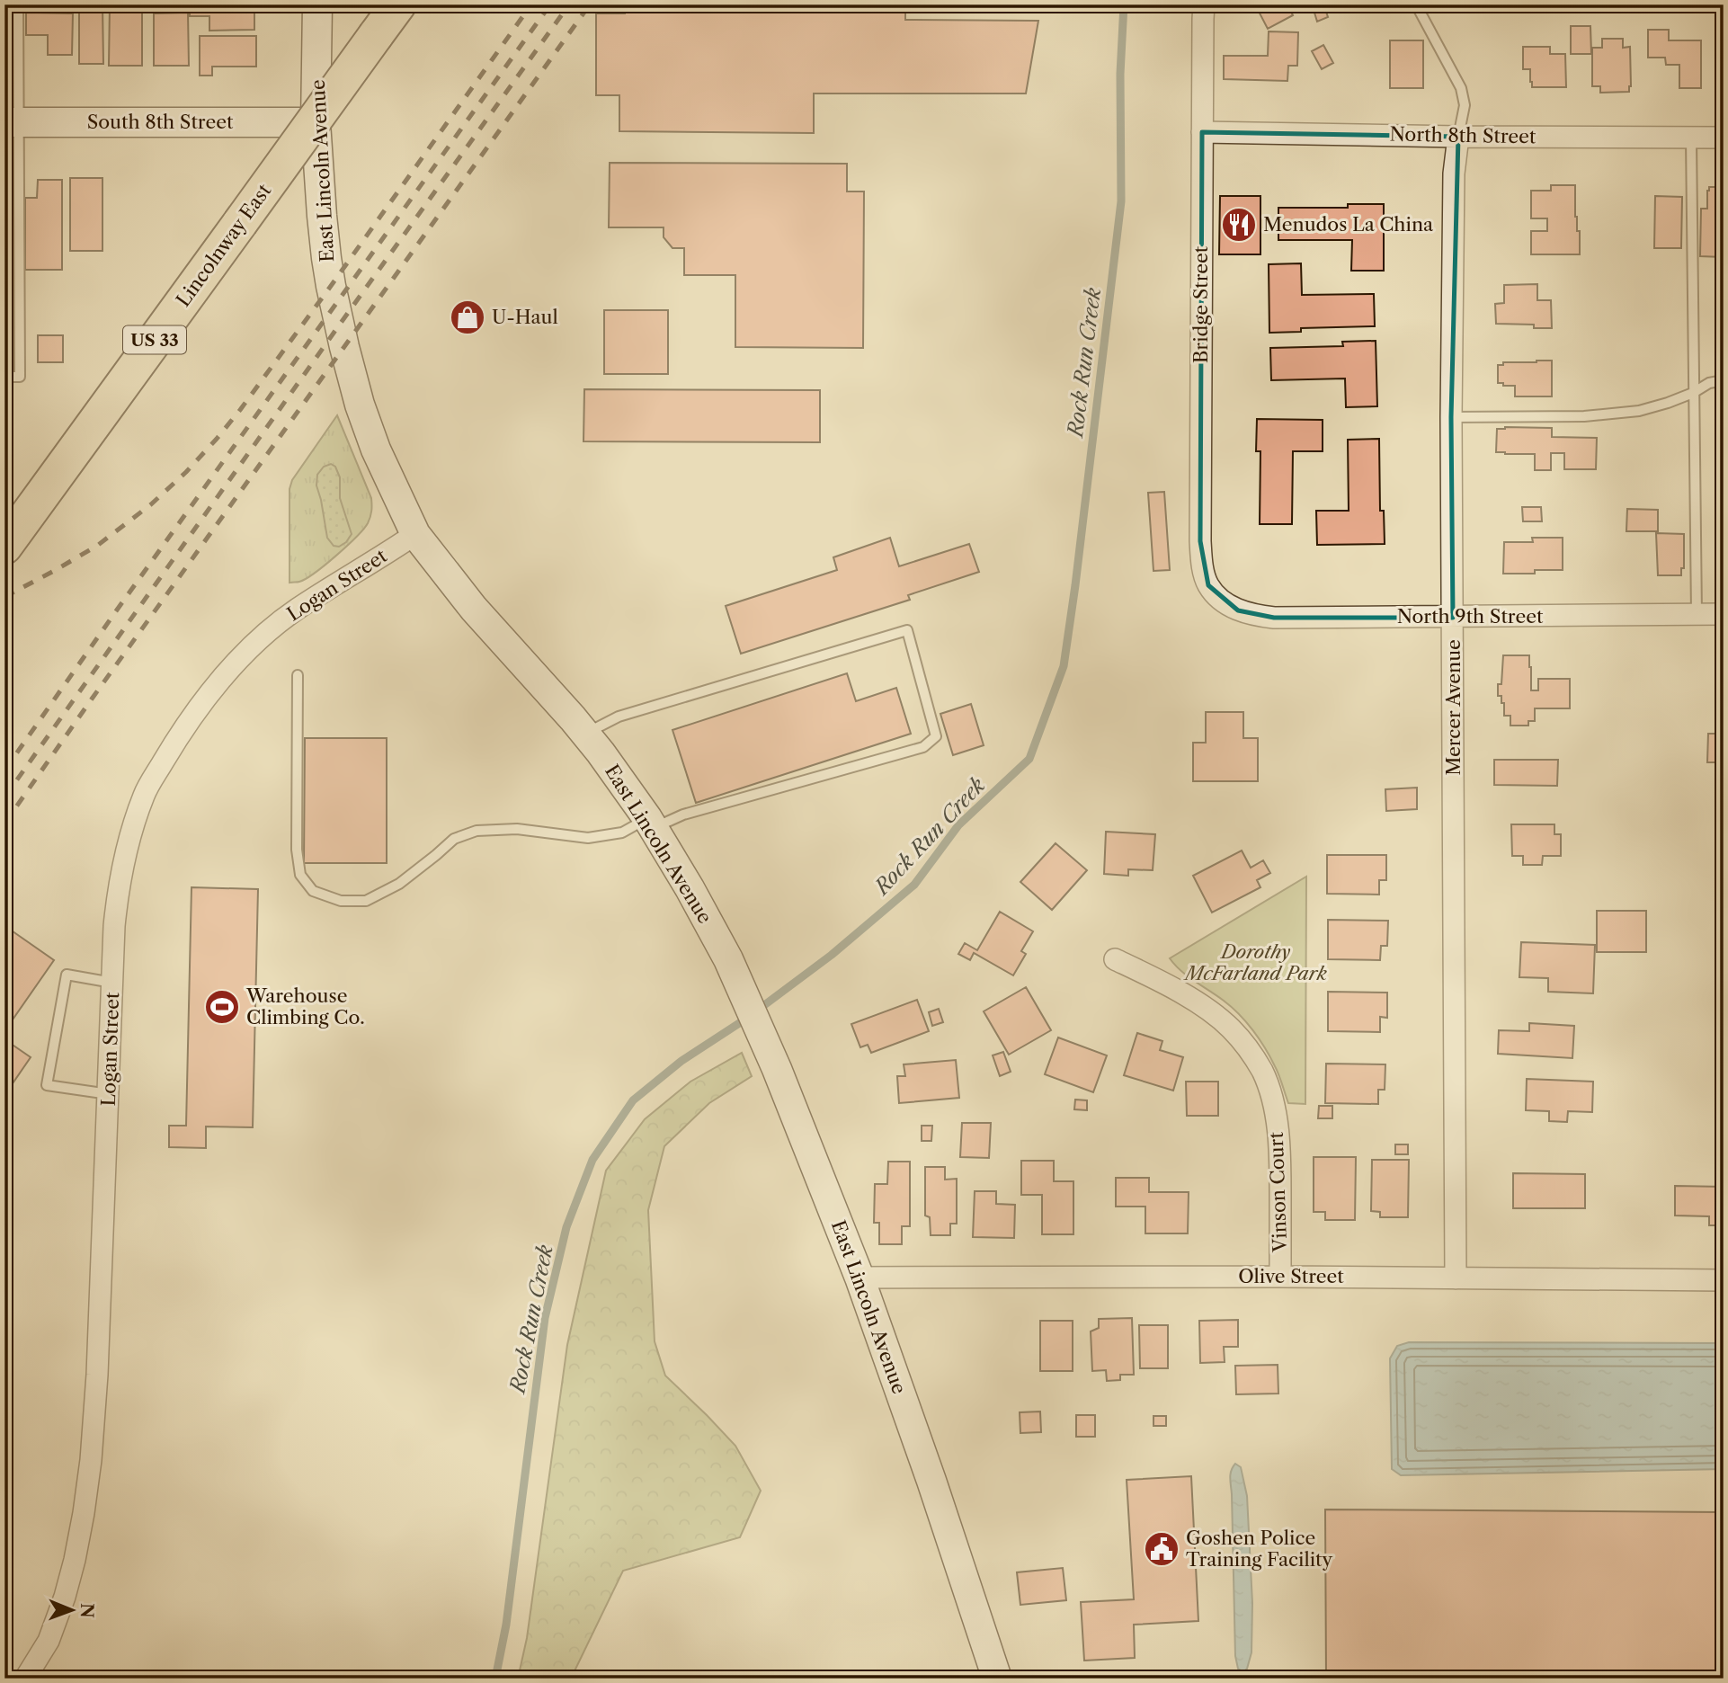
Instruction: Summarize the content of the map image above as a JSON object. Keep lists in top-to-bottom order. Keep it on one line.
{"streets":{"highway":["Lincolnway East","US 33"],"main road":["South 8th Street","East Lincoln Avenue"],"street":["North 8th Street","Bridge Street","Logan Street","North 9th Street","Mercer Avenue","Vinson Court","Olive Street"]},"crossings":[["South 8th Street","East Lincoln Avenue"],["North 8th Street","Bridge Street"],["North 8th Street","Mercer Avenue"],["East Lincoln Avenue","Logan Street"],["East Lincoln Avenue","Olive Street"],["Bridge Street","North 9th Street"],["North 9th Street","Mercer Avenue"],["Mercer Avenue","Olive Street"],["Vinson Court","Olive Street"]],"water":["Rock Run Creek"],"parks":["Dorothy McFarland Park"],"places":{"restaurant":["Menudos La China"],"shop":["U-Haul"],"sports":["Warehouse Climbing Co."],"public building":["Goshen Police Training Facility"]},"north":"right"}
